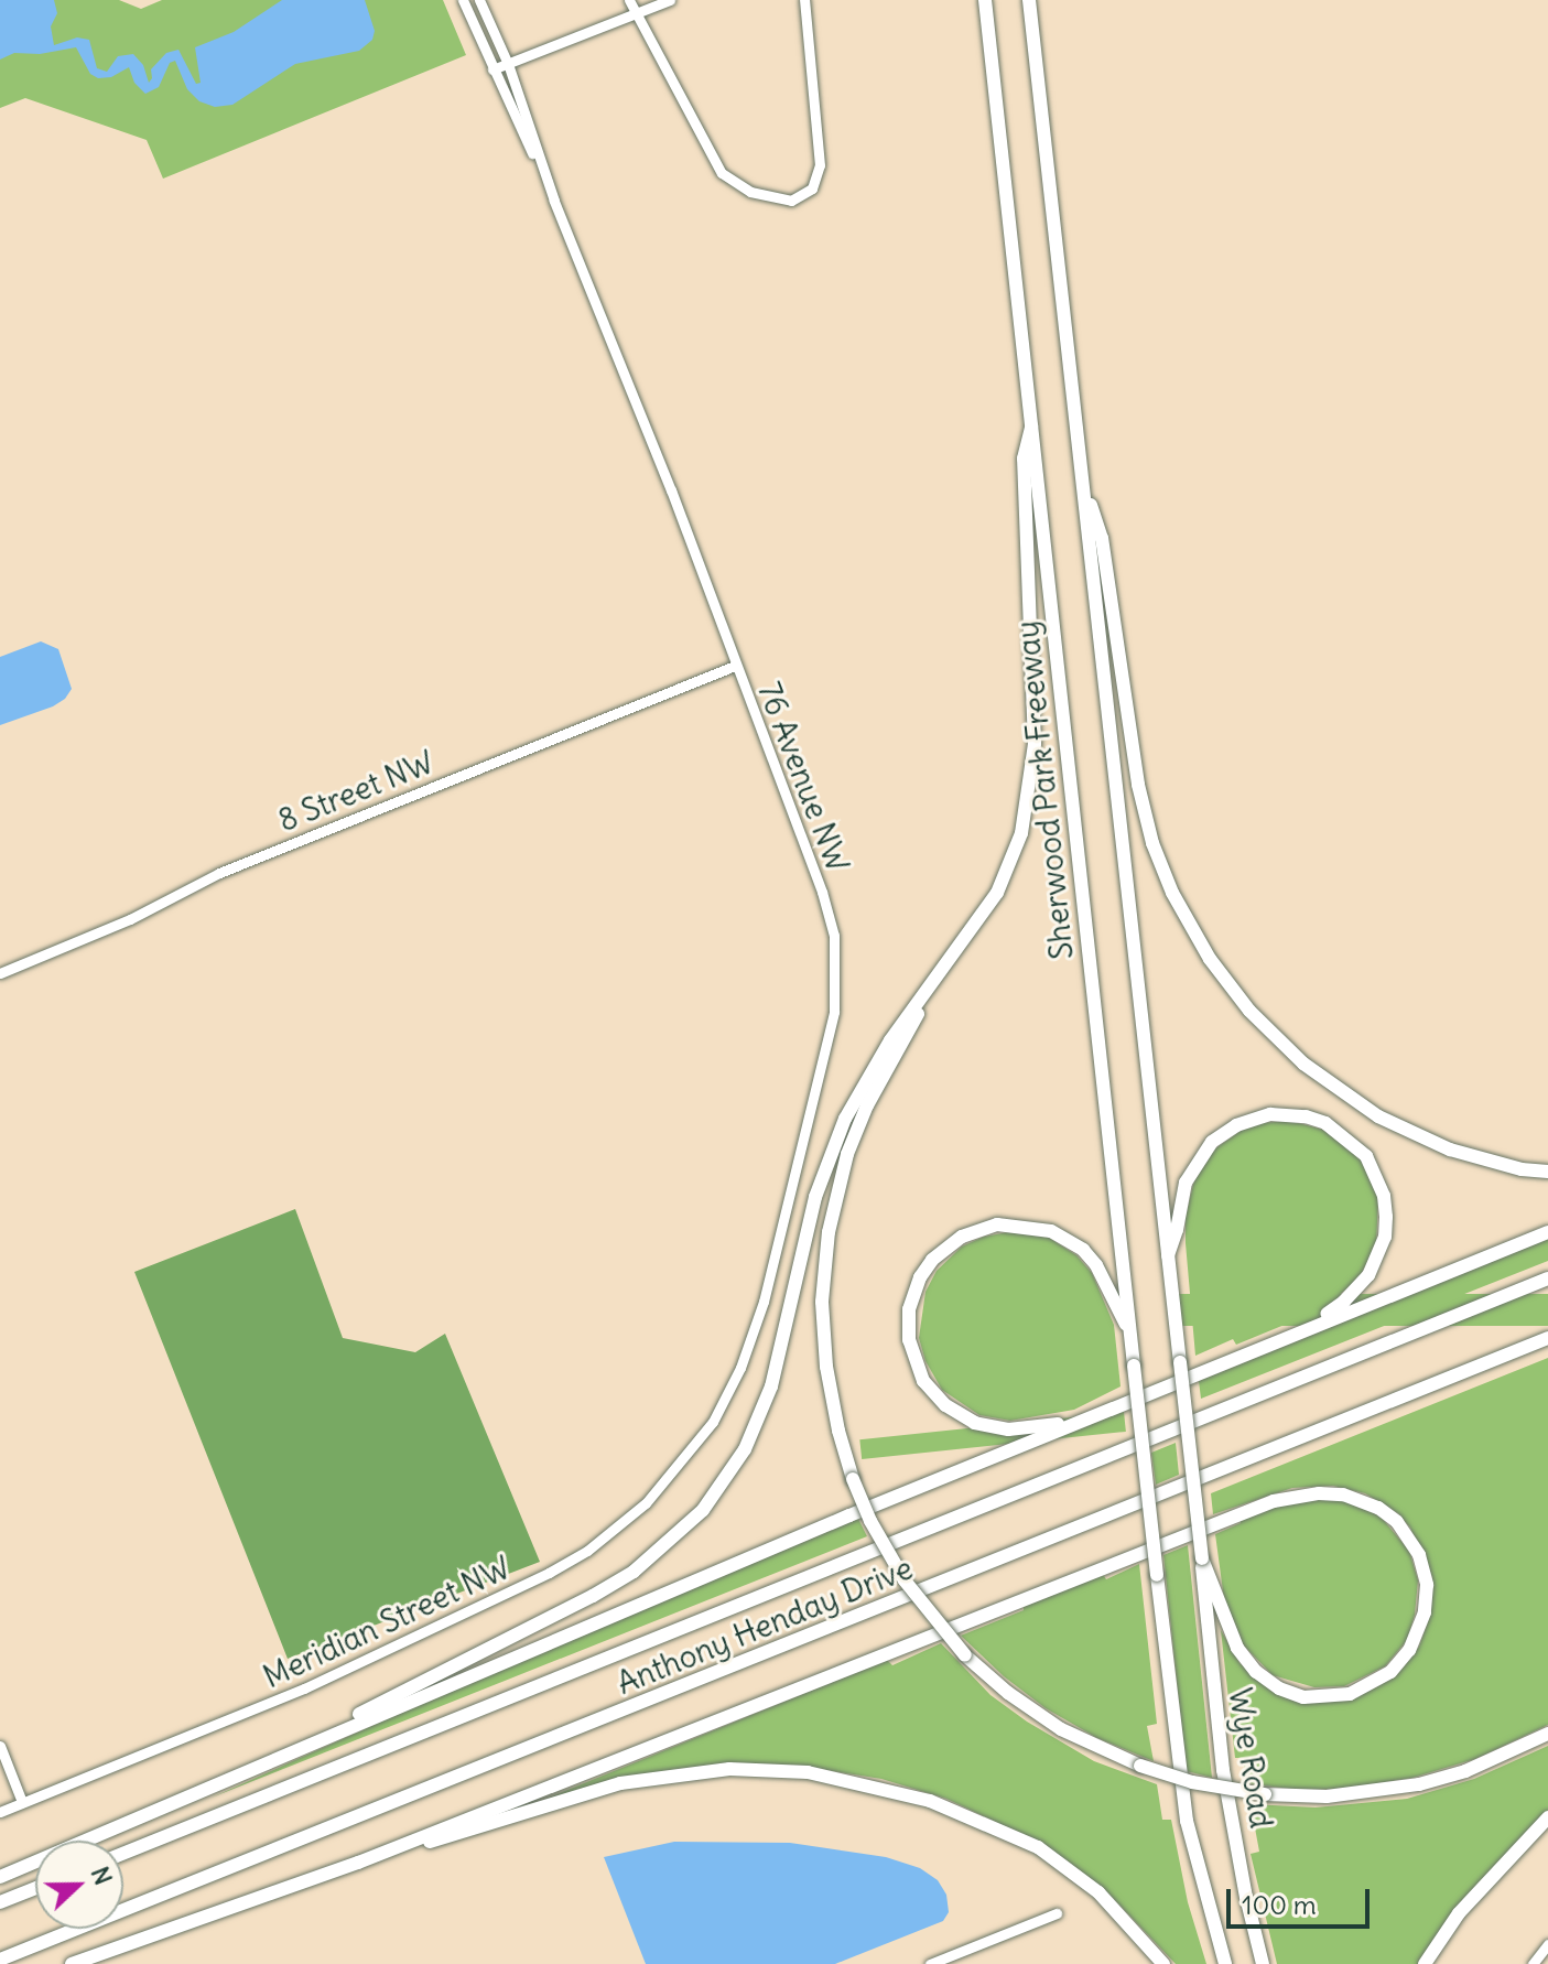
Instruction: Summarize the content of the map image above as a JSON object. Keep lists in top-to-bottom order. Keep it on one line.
{"streets":{"highway":["Sherwood Park Freeway","Anthony Henday Drive","Wye Road"],"street":["76 Avenue NW","8 Street NW","Meridian Street NW"]},"crossings":[["76 Avenue NW","8 Street NW"],["76 Avenue NW","Meridian Street NW"]],"scale_bar":"100 m","north":"right"}
